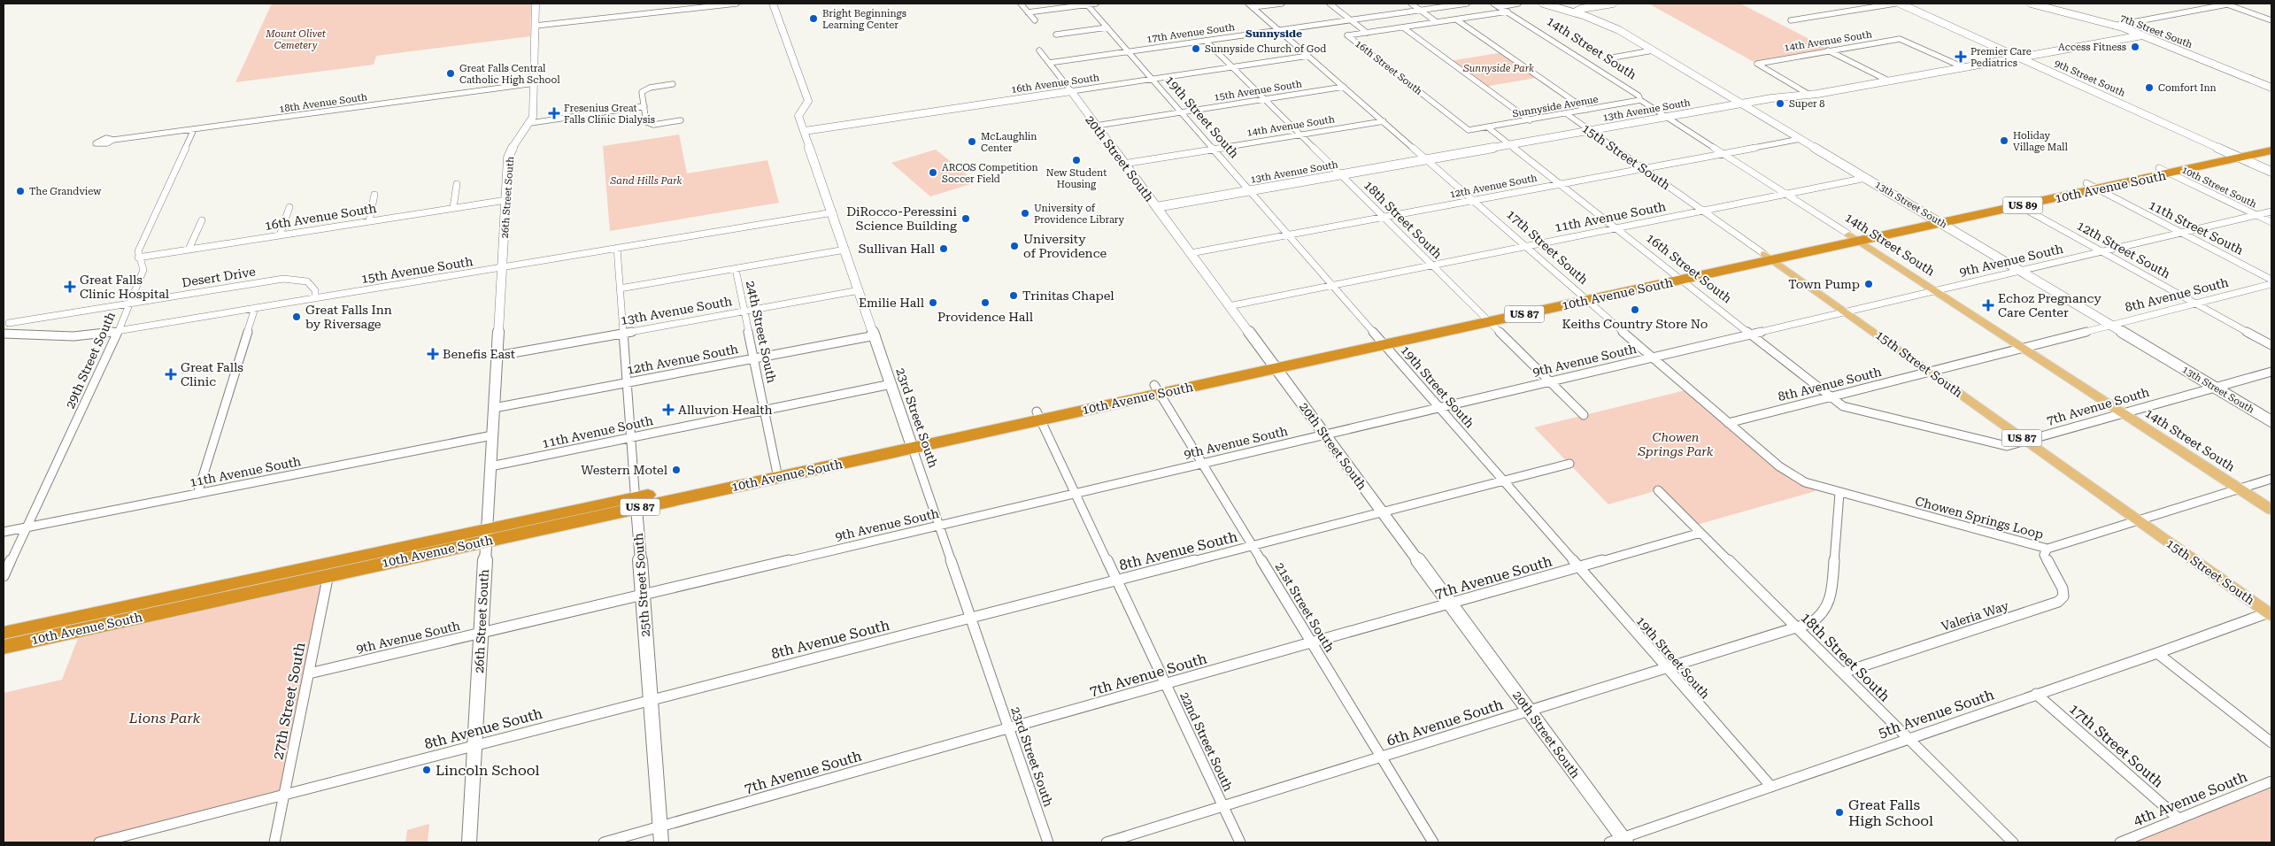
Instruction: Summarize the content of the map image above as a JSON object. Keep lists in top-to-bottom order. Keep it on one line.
{"streets":{"highway":["10th Avenue South","US 89","US 87"],"main road":["14th Street South","15th Street South"],"street":["7th Street South","17th Avenue South","14th Avenue South","16th Street South","9th Street South","16th Avenue South","15th Avenue South","18th Avenue South","Sunnyside Avenue","13th Avenue South","19th Street South","20th Street South","12th Avenue South","10th Street South","26th Street South","13th Street South","11th Avenue South","18th Street South","11th Street South","17th Street South","12th Street South","9th Avenue South","Desert Drive","8th Avenue South","24th Street South","29th Street South","7th Avenue South","23rd Street South","Chowen Springs Loop","25th Street South","21st Street South","Valeria Way","27th Street South","5th Avenue South","6th Avenue South","22nd Street South","4th Avenue South"]},"crossings":[["7th Street South","13th Avenue South"],["17th Avenue South","16th Street South"],["17th Avenue South","19th Street South"],["17th Avenue South","20th Street South"],["17th Avenue South","18th Street South"],["17th Avenue South","17th Street South"],["14th Avenue South","19th Street South"],["14th Avenue South","20th Street South"],["14th Avenue South","18th Street South"],["14th Avenue South","17th Street South"],["14th Street South","Sunnyside Avenue"],["14th Street South","13th Avenue South"],["14th Street South","12th Avenue South"],["14th Street South","10th Avenue South"],["14th Street South","11th Avenue South"],["14th Street South","9th Avenue South"],["14th Street South","8th Avenue South"],["14th Street South","7th Avenue South"],["16th Street South","Sunnyside Avenue"],["16th Street South","13th Avenue South"],["16th Street South","12th Avenue South"],["16th Street South","10th Avenue South"],["16th Street South","11th Avenue South"],["16th Street South","9th Avenue South"],["16th Street South","8th Avenue South"],["16th Street South","7th Avenue South"],["9th Street South","13th Avenue South"],["9th Street South","10th Avenue South"],["16th Avenue South","19th Street South"],["16th Avenue South","20th Street South"],["16th Avenue South","26th Street South"],["16th Avenue South","18th Street South"],["16th Avenue South","17th Street South"],["16th Avenue South","29th Street South"],["16th Avenue South","23rd Street South"],["15th Avenue South","19th Street South"],["15th Avenue South","20th Street South"],["15th Avenue South","26th Street South"],["15th Avenue South","18th Street South"],["15th Avenue South","17th Street South"],["15th Avenue South","Desert Drive"],["15th Avenue South","29th Street South"],["15th Avenue South","23rd Street South"],["15th Avenue South","25th Street South"],["18th Avenue South","26th Street South"],["18th Avenue South","29th Street South"],["Sunnyside Avenue","15th Street South"],["13th Avenue South","19th Street South"],["13th Avenue South","15th Street South"],["13th Avenue South","20th Street South"],["13th Avenue South","26th Street South"],["13th Avenue South","13th Street South"],["13th Avenue South","18th Street South"],["13th Avenue South","17th Street South"],["13th Avenue South","24th Street South"],["13th Avenue South","23rd Street South"],["13th Avenue South","25th Street South"],["19th Street South","12th Avenue South"],["19th Street South","10th Avenue South"],["19th Street South","11th Avenue South"],["19th Street South","9th Avenue South"],["19th Street South","8th Avenue South"],["19th Street South","7th Avenue South"],["19th Street South","5th Avenue South"],["19th Street South","6th Avenue South"],["15th Street South","12th Avenue South"],["15th Street South","10th Avenue South"],["15th Street South","11th Avenue South"],["15th Street South","9th Avenue South"],["15th Street South","8th Avenue South"],["15th Street South","7th Avenue South"],["15th Street South","Chowen Springs Loop"],["15th Street South","5th Avenue South"],["20th Street South","12th Avenue South"],["20th Street South","10th Avenue South"],["20th Street South","11th Avenue South"],["20th Street South","9th Avenue South"],["20th Street South","8th Avenue South"],["20th Street South","7th Avenue South"],["20th Street South","5th Avenue South"],["20th Street South","6th Avenue South"],["12th Avenue South","26th Street South"],["12th Avenue South","13th Street South"],["12th Avenue South","18th Street South"],["12th Avenue South","17th Street South"],["12th Avenue South","24th Street South"],["12th Avenue South","23rd Street South"],["12th Avenue South","25th Street South"],["10th Avenue South","10th Street South"],["10th Avenue South","26th Street South"],["10th Avenue South","13th Street South"],["10th Avenue South","18th Street South"],["10th Avenue South","11th Street South"],["10th Avenue South","17th Street South"],["10th Avenue South","12th Street South"],["10th Avenue South","24th Street South"],["10th Avenue South","23rd Street South"],["10th Avenue South","25th Street South"],["10th Avenue South","21st Street South"],["10th Avenue South","27th Street South"],["10th Avenue South","22nd Street South"],["10th Street South","9th Avenue South"],["26th Street South","11th Avenue South"],["26th Street South","9th Avenue South"],["26th Street South","8th Avenue South"],["13th Street South","11th Avenue South"],["13th Street South","9th Avenue South"],["13th Street South","8th Avenue South"],["13th Street South","7th Avenue South"],["11th Avenue South","18th Street South"],["11th Avenue South","17th Street South"],["11th Avenue South","24th Street South"],["11th Avenue South","29th Street South"],["11th Avenue South","23rd Street South"],["11th Avenue South","25th Street South"],["18th Street South","9th Avenue South"],["18th Street South","7th Avenue South"],["18th Street South","Valeria Way"],["18th Street South","5th Avenue South"],["18th Street South","6th Avenue South"],["11th Street South","9th Avenue South"],["17th Street South","9th Avenue South"],["17th Street South","8th Avenue South"],["17th Street South","Chowen Springs Loop"],["17th Street South","5th Avenue South"],["17th Street South","6th Avenue South"],["17th Street South","4th Avenue South"],["12th Street South","9th Avenue South"],["12th Street South","8th Avenue South"],["9th Avenue South","23rd Street South"],["9th Avenue South","25th Street South"],["9th Avenue South","21st Street South"],["9th Avenue South","27th Street South"],["9th Avenue South","22nd Street South"],["Desert Drive","29th Street South"],["8th Avenue South","7th Avenue South"],["8th Avenue South","23rd Street South"],["8th Avenue South","25th Street South"],["8th Avenue South","21st Street South"],["8th Avenue South","27th Street South"],["8th Avenue South","22nd Street South"],["7th Avenue South","23rd Street South"],["7th Avenue South","25th Street South"],["7th Avenue South","21st Street South"],["7th Avenue South","22nd Street South"],["Chowen Springs Loop","Valeria Way"],["Chowen Springs Loop","6th Avenue South"],["21st Street South","6th Avenue South"],["6th Avenue South","22nd Street South"]],"districts":["Sunnyside"],"parks":["Mount Olivet Cemetery","Sunnyside Park","Sand Hills Park","Chowen Springs Park","Lions Park"],"places":{"other":["Bright Beginnings Learning Center","Access Fitness","Sunnyside Church of God","Great Falls Central Catholic High School","Comfort Inn","Super 8","Holiday Village Mall","McLaughlin Center","New Student Housing","ARCOS Competition Soccer Field","The Grandview","University of Providence Library","DiRocco-Peressini Science Building","University of Providence","Sullivan Hall","Town Pump","Trinitas Chapel","Emilie Hall","Providence Hall","Keiths Country Store No","Great Falls Inn by Riversage","Western Motel","Lincoln School","Great Falls High School"],"health":["Premier Care Pediatrics","Fresenius Great Falls Clinic Dialysis","Great Falls Clinic Hospital","Echoz Pregnancy Care Center","Benefis East","Great Falls Clinic","Alluvion Health"]}}
